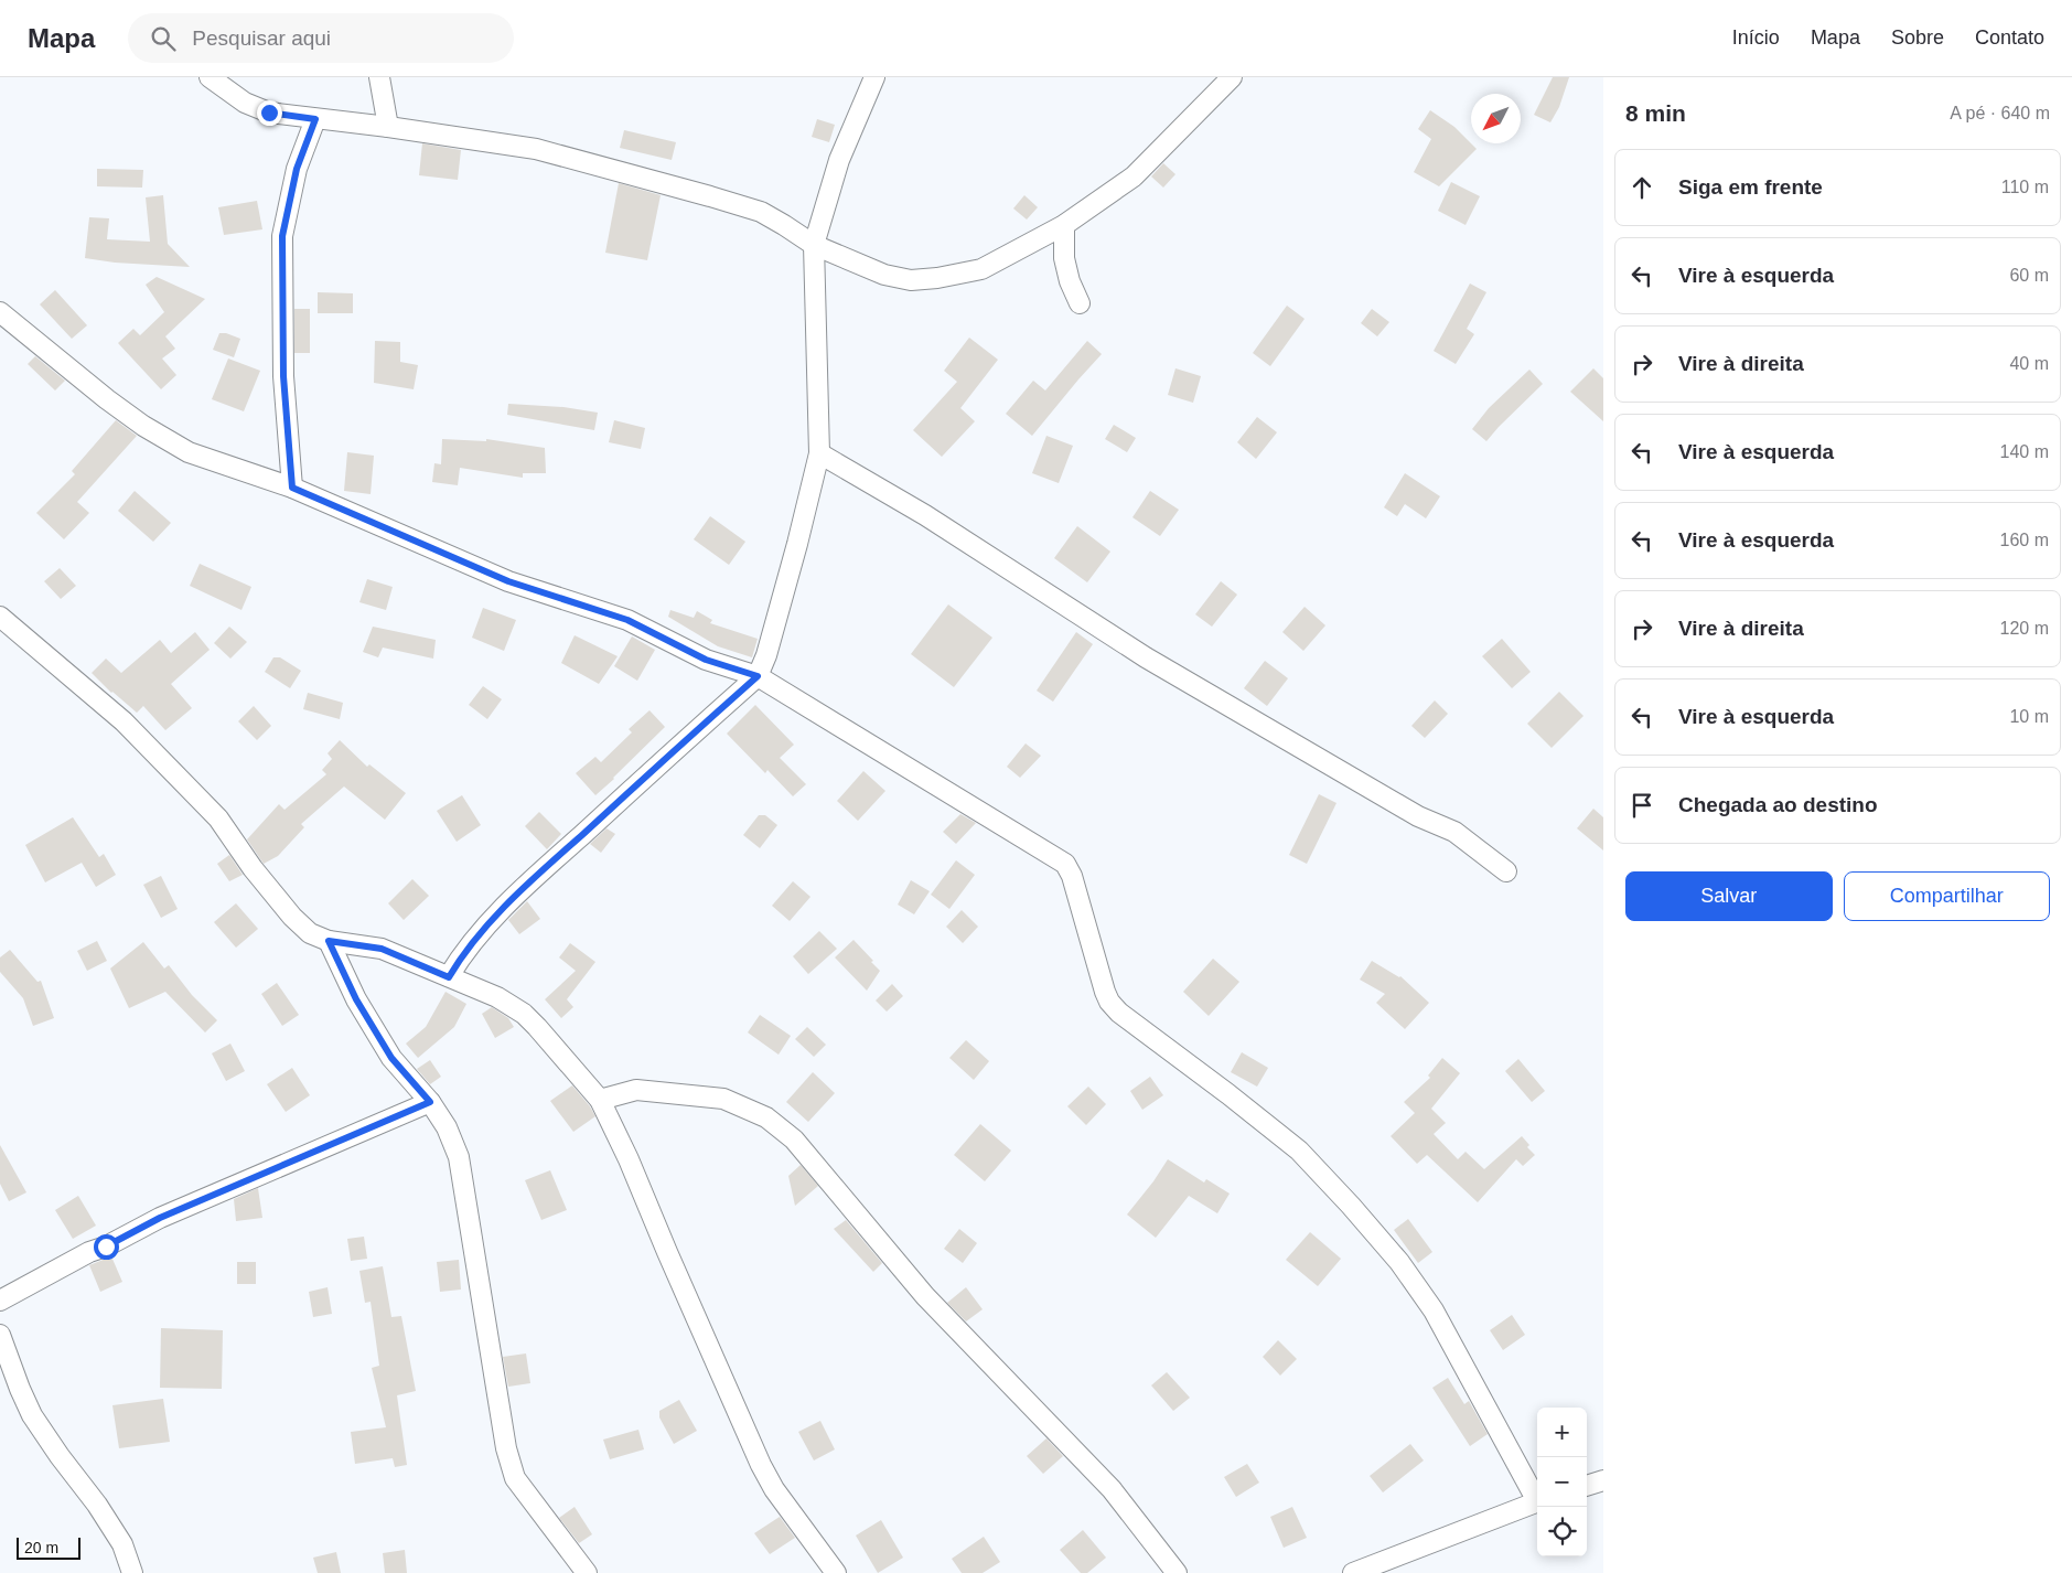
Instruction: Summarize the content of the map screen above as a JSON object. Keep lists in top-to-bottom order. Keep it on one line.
{"scale_bar":"20 m","north":"bottom left","page":{"header":"Mapa","search":"Pesquisar aqui","nav":["Início","Mapa","Sobre","Contato"],"heading":["8 min","A pé · 640 m"],"list":[["Siga em frente","110 m"],["Vire à esquerda","60 m"],["Vire à direita","40 m"],["Vire à esquerda","140 m"],["Vire à esquerda","160 m"],["Vire à direita","120 m"],["Vire à esquerda","10 m"],"Chegada ao destino"],"buttons":["Salvar","Compartilhar"],"map_buttons":["+","−"],"scale":"20 m"}}
